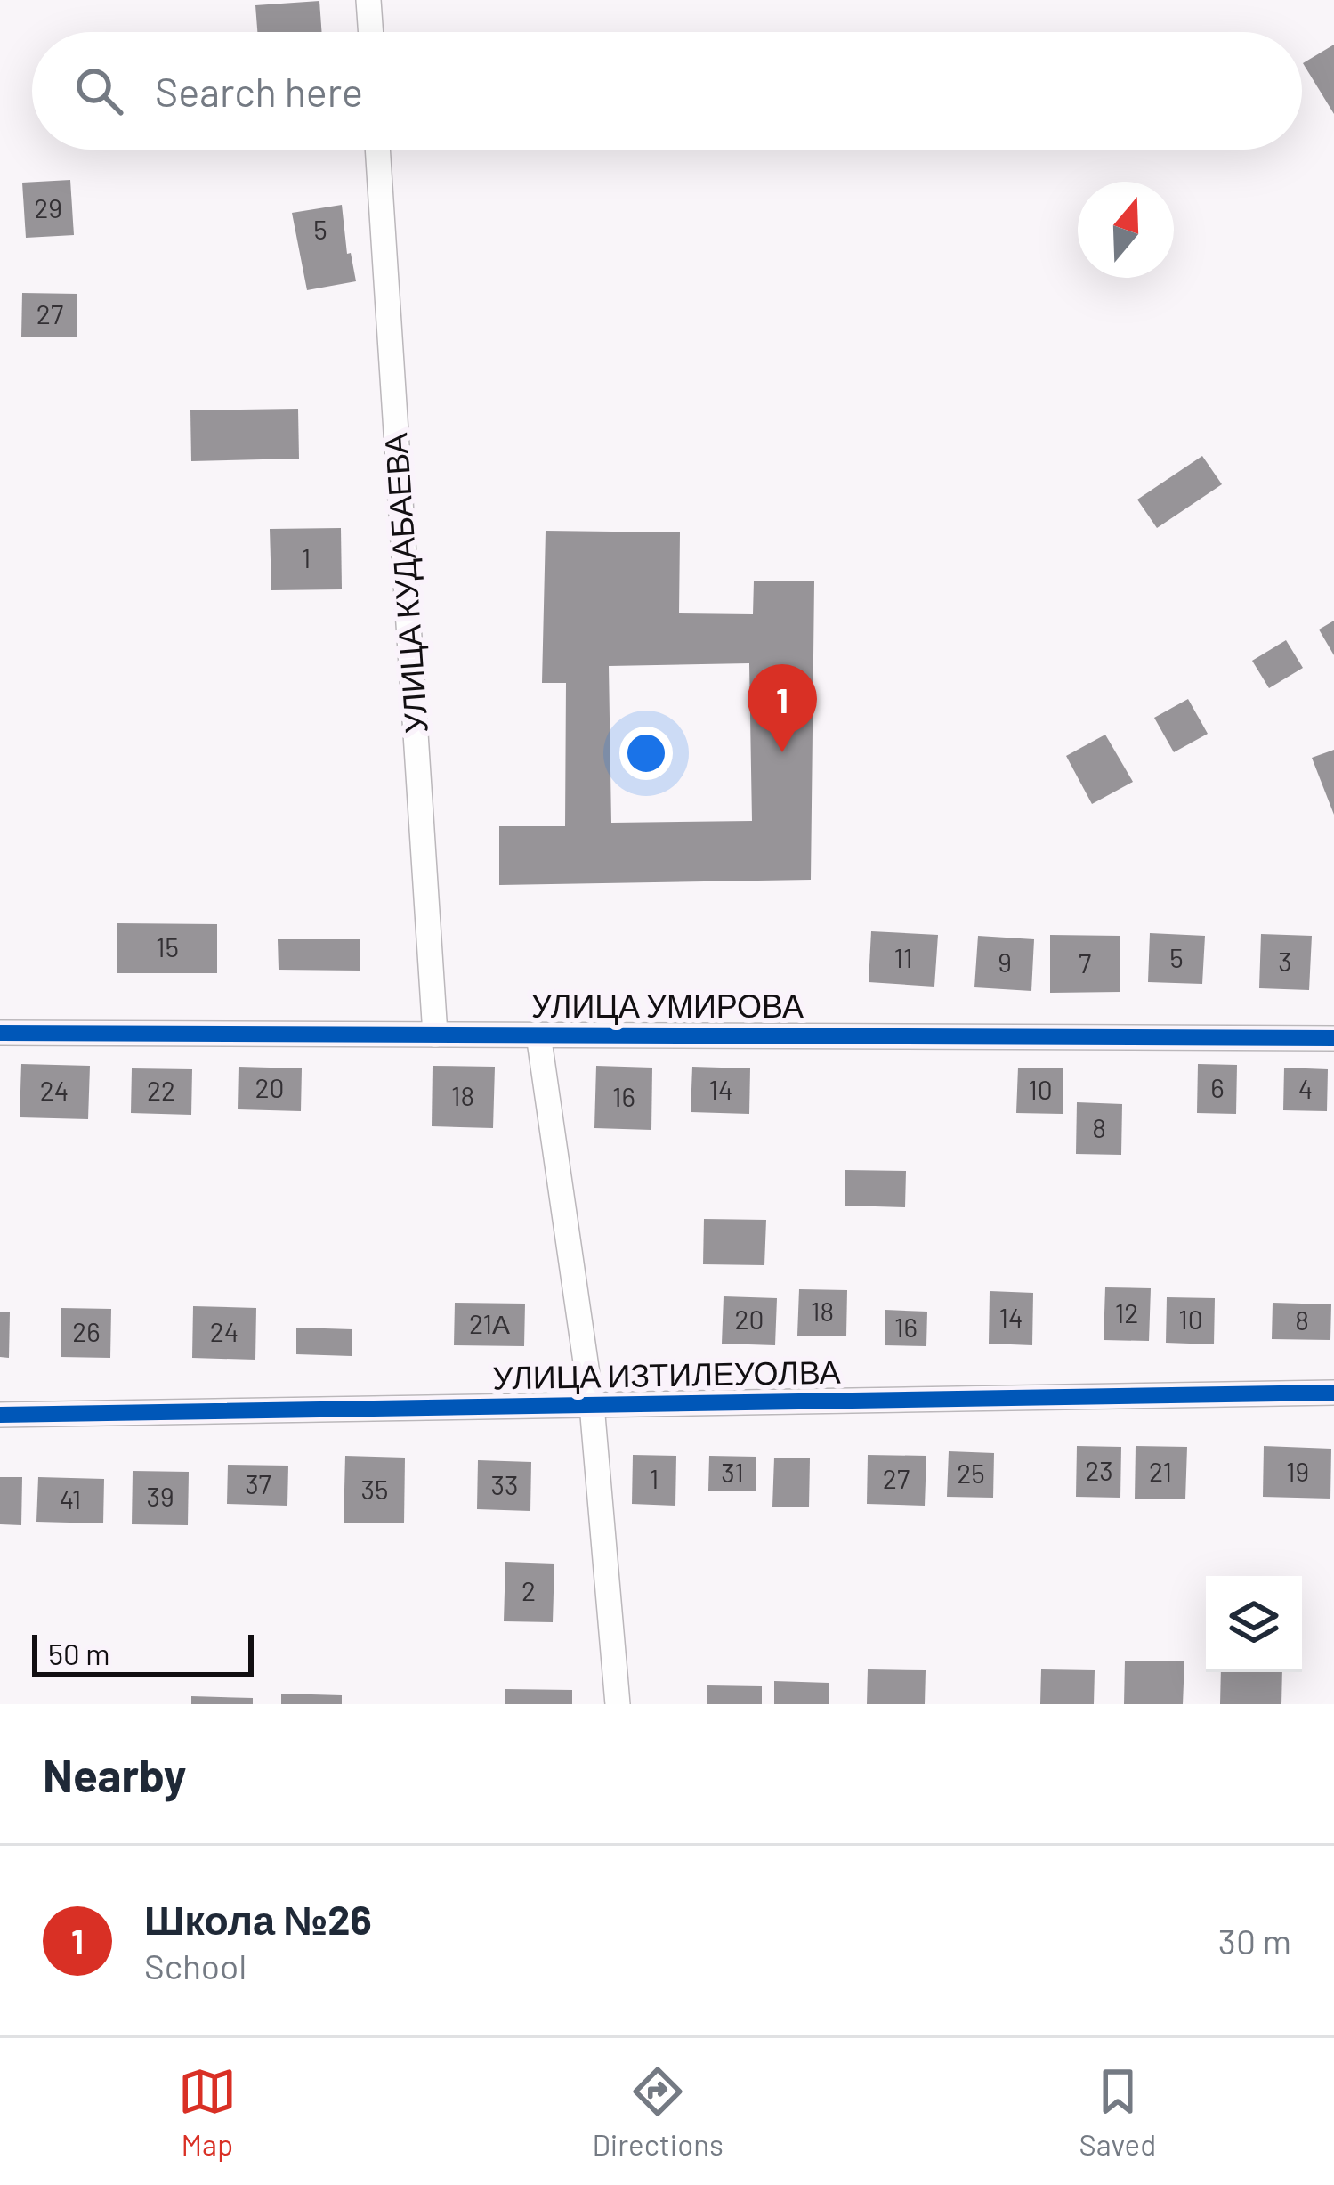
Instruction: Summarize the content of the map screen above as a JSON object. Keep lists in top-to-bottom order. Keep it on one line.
{"streets":{"street":["УЛИЦА КУДАБАЕВА","УЛИЦА УМИРОВА","УЛИЦА ИЗТИЛЕУОЛВА"]},"crossings":[["УЛИЦА КУДАБАЕВА","УЛИЦА УМИРОВА"]],"house_numbers":["29","5","27","1","15","11","5","3","9","7","20","6","4","14","10","24","22","18","16","8","18","12","14","20","10","8","21А","16","26","24","23","21","19","31","25","1","27","37","33","35","39","41","2"],"scale_bar":"50 m","north":"top","page":{"search":"Search here","pins":"1","scale":"50 m","heading":"Nearby","list":[{"mark":"1","name":"Школа №26","note":"School","value":"30 m"}],"nav":["Map","Directions","Saved"]}}
